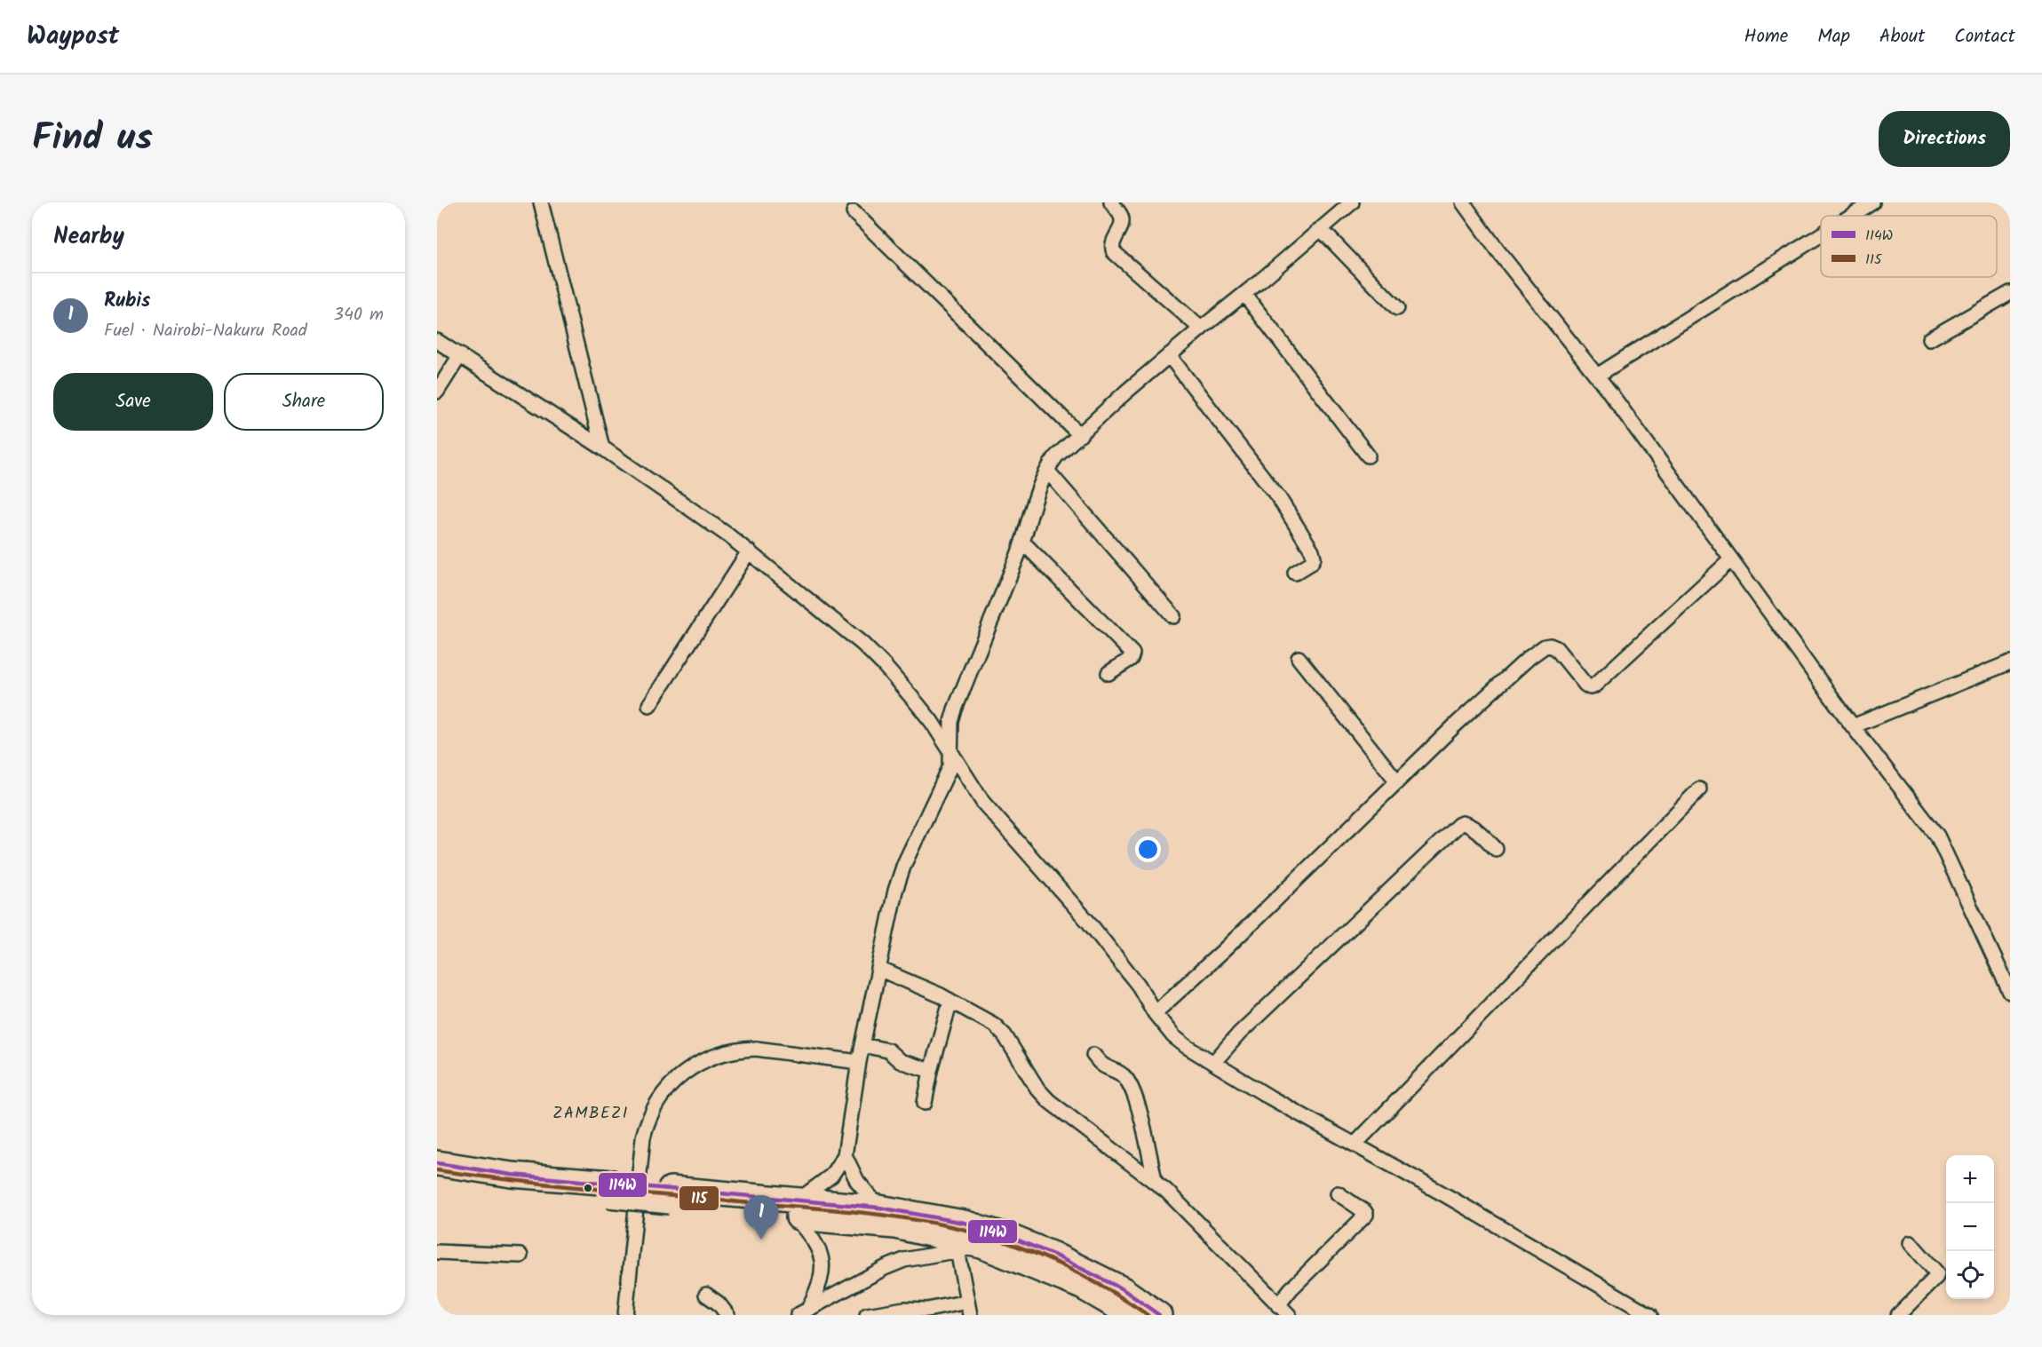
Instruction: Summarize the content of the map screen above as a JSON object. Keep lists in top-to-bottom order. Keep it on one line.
{"districts":["ZAMBEZI"],"lines":["transit line 114W","transit line 115"],"legend":["114W","115"],"page":{"header":"Waypost","nav":["Home","Map","About","Contact"],"title":"Find us","buttons":["Directions",["Save","Share"]],"heading":"Nearby","list":[{"mark":"1","name":"Rubis","note":"Fuel · Nairobi-Nakuru Road","value":"340 m"}],"map_buttons":["+","−"],"pins":"1"}}
